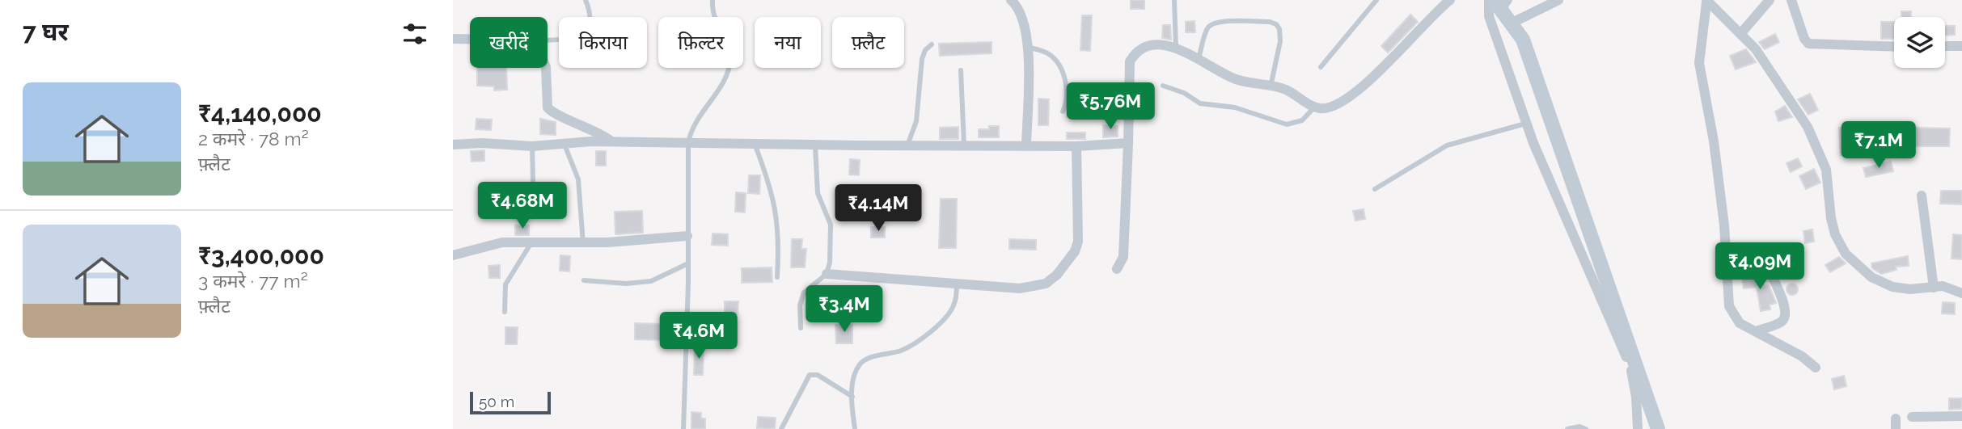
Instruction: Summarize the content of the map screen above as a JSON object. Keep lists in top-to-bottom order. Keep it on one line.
{"scale_bar":"50 m","page":{"heading":"7 घर","chip":["खरीदें","किराया","फ़िल्टर","नया","फ़्लैट"],"list":[{"name":"₹4,140,000","note":"2 कमरे · 78 m² · फ़्लैट"},{"name":"₹3,400,000","note":"3 कमरे · 77 m² · फ़्लैट"}],"price":["₹5.76M","₹7.1M","₹4.68M","₹4.14M","₹4.09M","₹3.4M","₹4.6M"],"scale":"50 m"}}
